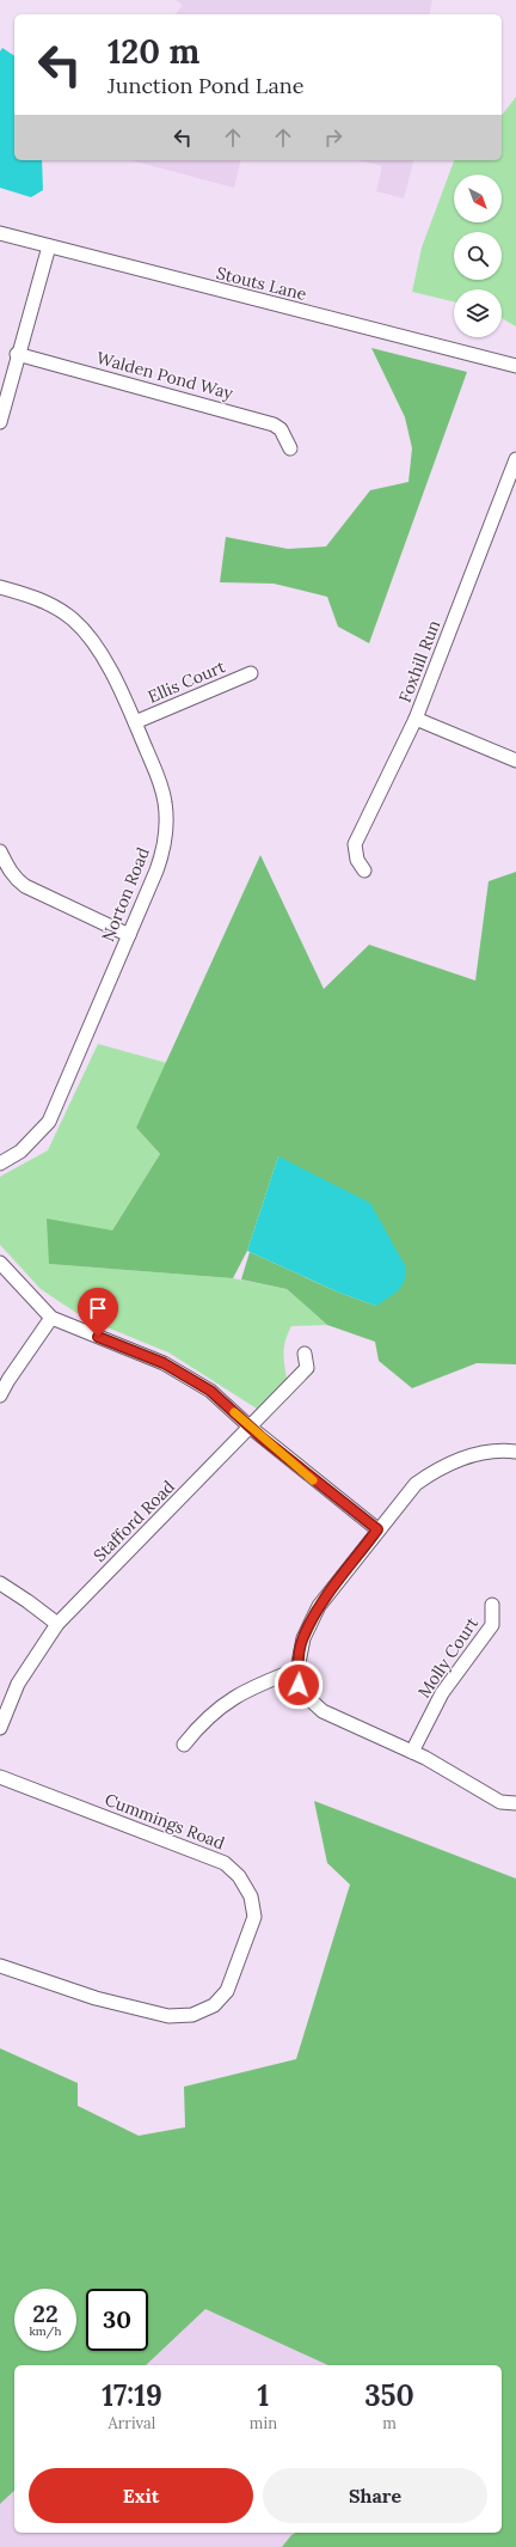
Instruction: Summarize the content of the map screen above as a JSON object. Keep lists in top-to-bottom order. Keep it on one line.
{"streets":{"street":["Stouts Lane","Walden Pond Way","Foxhill Run","Ellis Court","Norton Road","Stafford Road","Molly Court","Cummings Road"]},"crossings":[["Ellis Court","Norton Road"]],"north":"bottom right","page":{"turn":["120 m","Junction Pond Lane"],"speed":"22 km/h","limit":"30","eta":["17:19","Arrival","1","min","350","m"],"buttons":["Exit","Share"]}}
